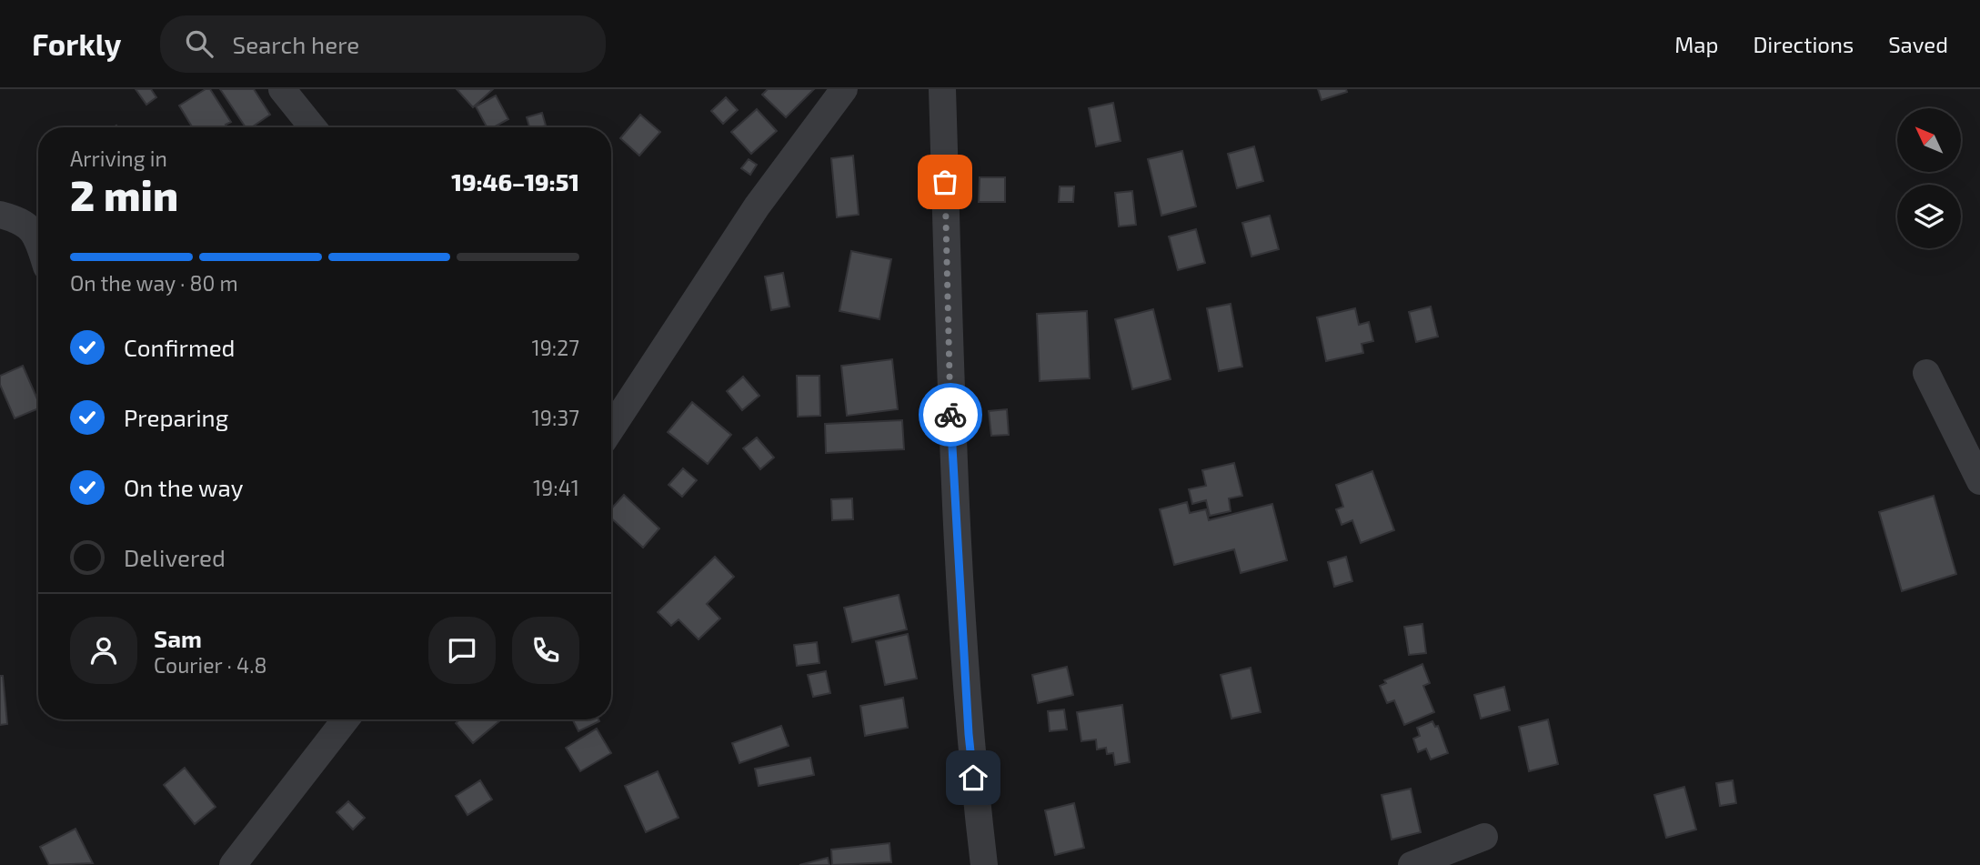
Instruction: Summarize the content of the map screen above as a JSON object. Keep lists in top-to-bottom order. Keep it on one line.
{"north":"top left","page":{"header":"Forkly","search":"Search here","nav":["Map","Directions","Saved"],"heading":["2 min","Arriving in","19:46–19:51"],"panel":["Sam","Courier · 4.8"],"bar":"On the way · 80 m","list":[["Confirmed","19:27"],["Preparing","19:37"],["On the way","19:41"],"Delivered"]}}
